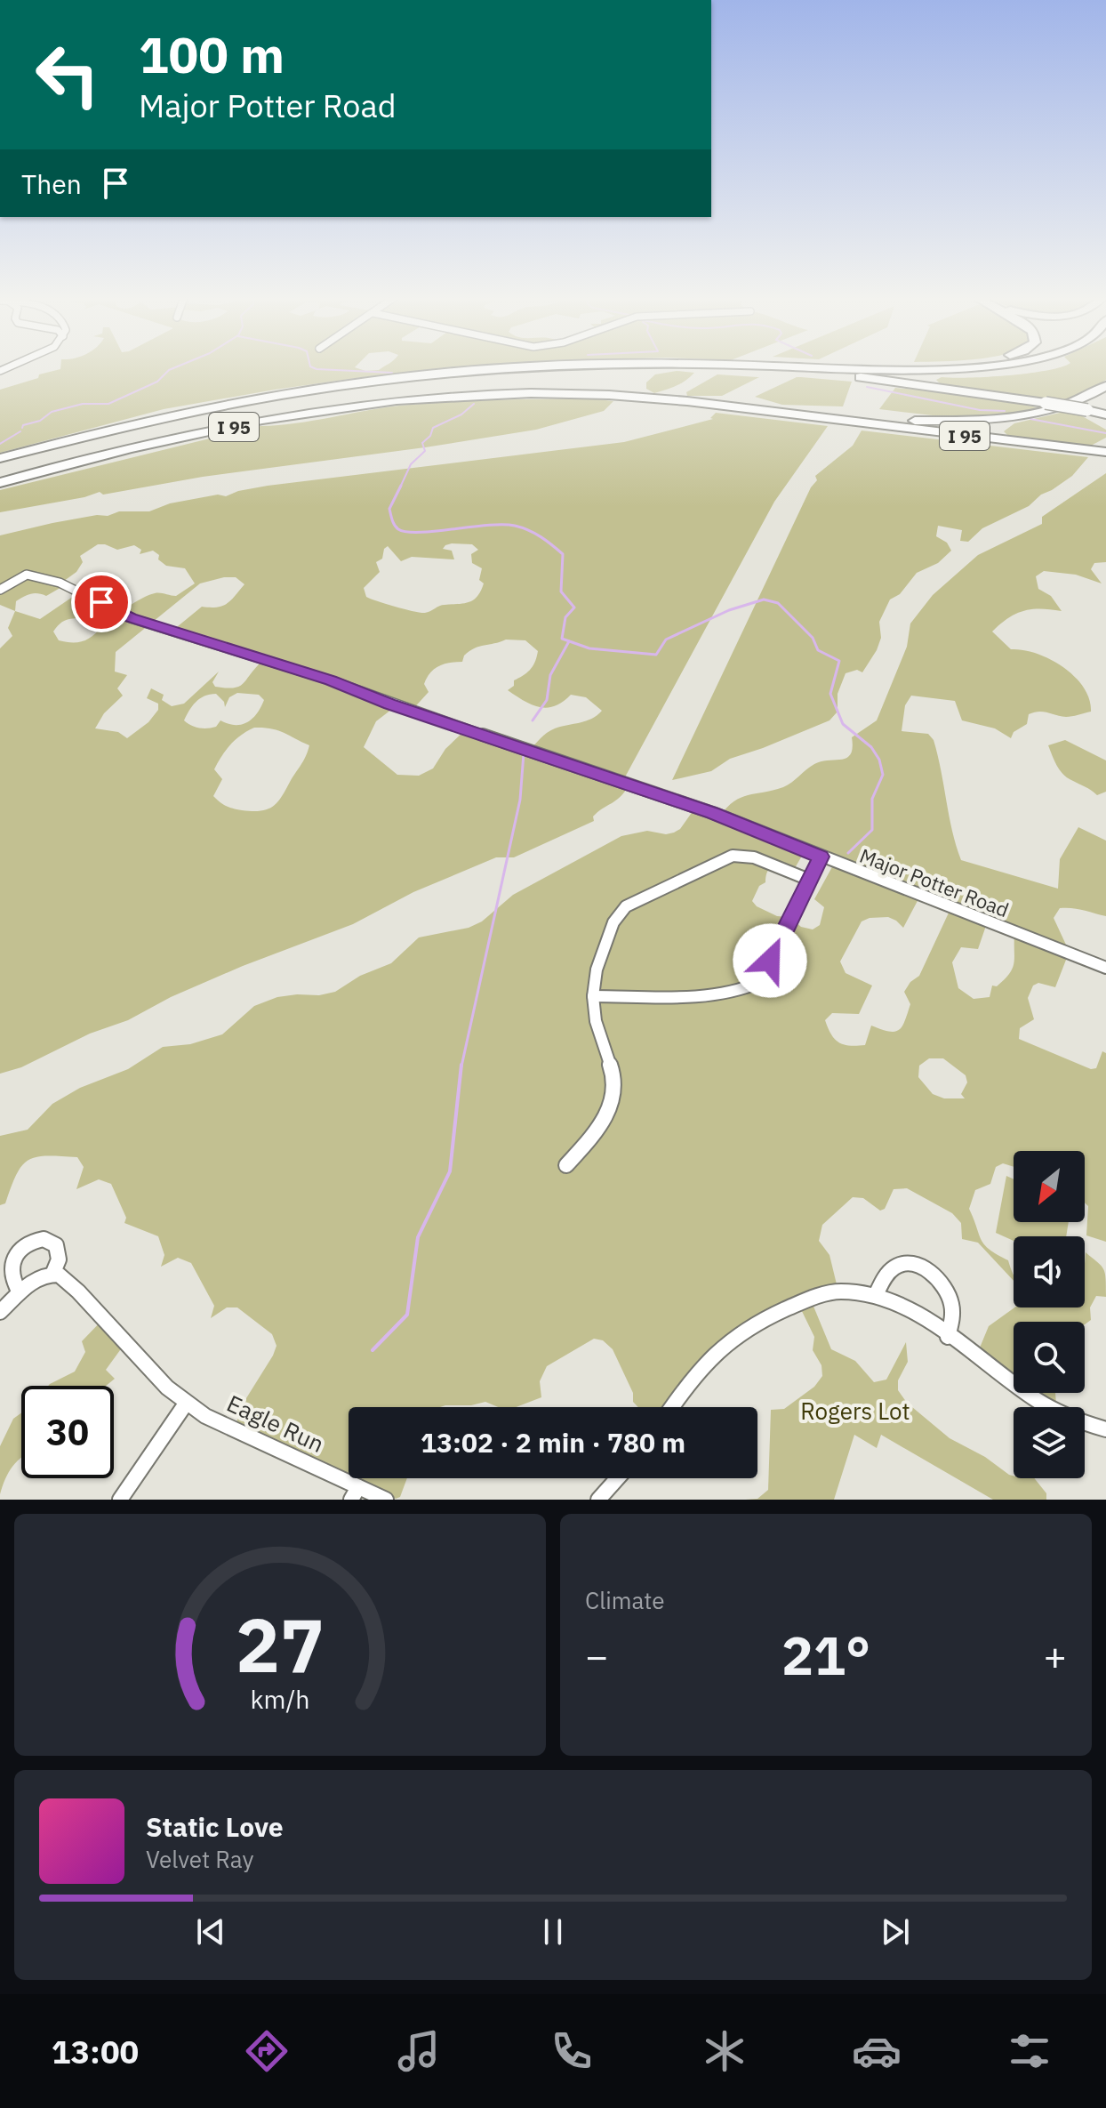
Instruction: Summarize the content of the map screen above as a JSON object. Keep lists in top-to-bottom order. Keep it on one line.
{"streets":{"highway":["I 95"],"street":["Major Potter Road","Eagle Run"]},"parks":["Rogers Lot"],"north":"bottom left","page":{"turn":["100 m","Major Potter Road"],"then":"Then","limit":"30","trip":"13:02 · 2 min · 780 m","tile":"Climate","heat":["−","21°","+"],"song":["Static Love","Velvet Ray"],"tabs":"13:00","gauge":["27","km/h"]}}
